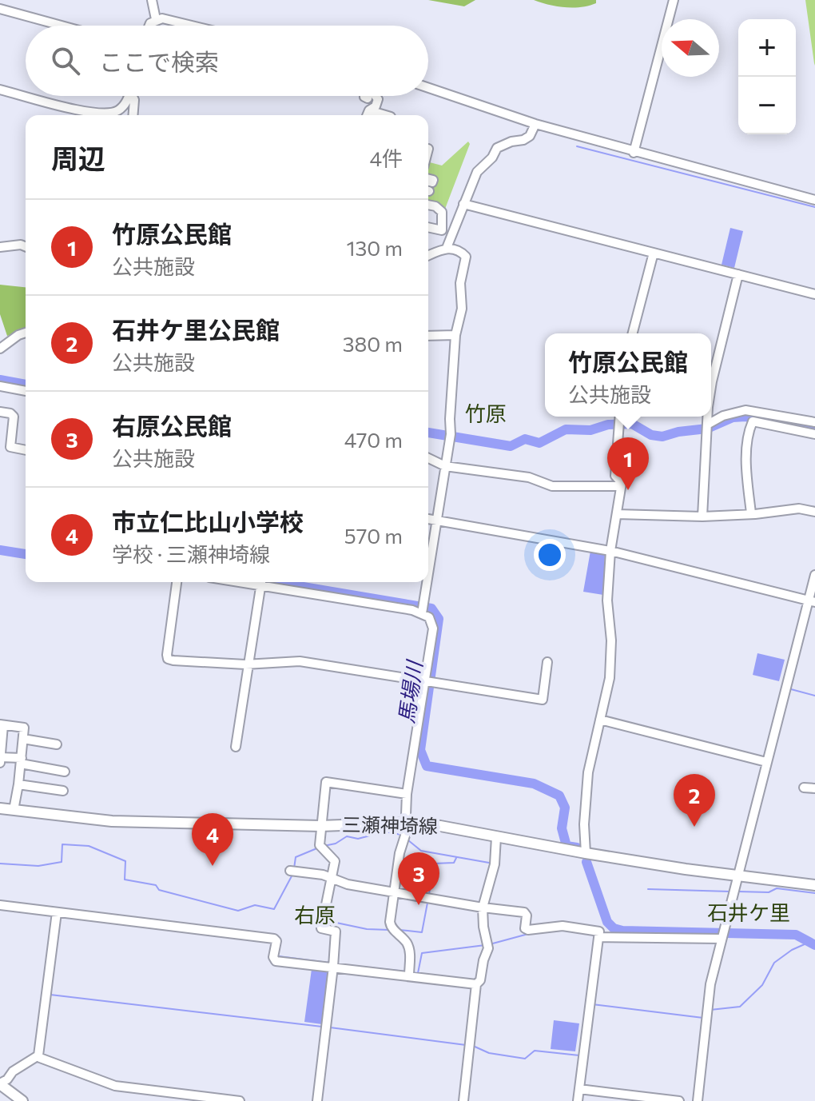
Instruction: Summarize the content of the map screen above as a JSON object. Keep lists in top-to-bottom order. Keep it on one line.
{"streets":{"main road":["三瀬神埼線"]},"districts":["竹原","石井ケ里","右原"],"water":["馬場川"],"north":"left","page":{"map_buttons":["+","−"],"search":"ここで検索","heading":["周辺","4件"],"list":[{"mark":"1","name":"竹原公民館","note":"公共施設","value":"130 m"},{"mark":"2","name":"石井ケ里公民館","note":"公共施設","value":"380 m"},{"mark":"3","name":"右原公民館","note":"公共施設","value":"470 m"},{"mark":"4","name":"市立仁比山小学校","note":"学校 · 三瀬神埼線","value":"570 m"}],"popup":["竹原公民館","公共施設"],"pins":["1","2","4","3"]}}
